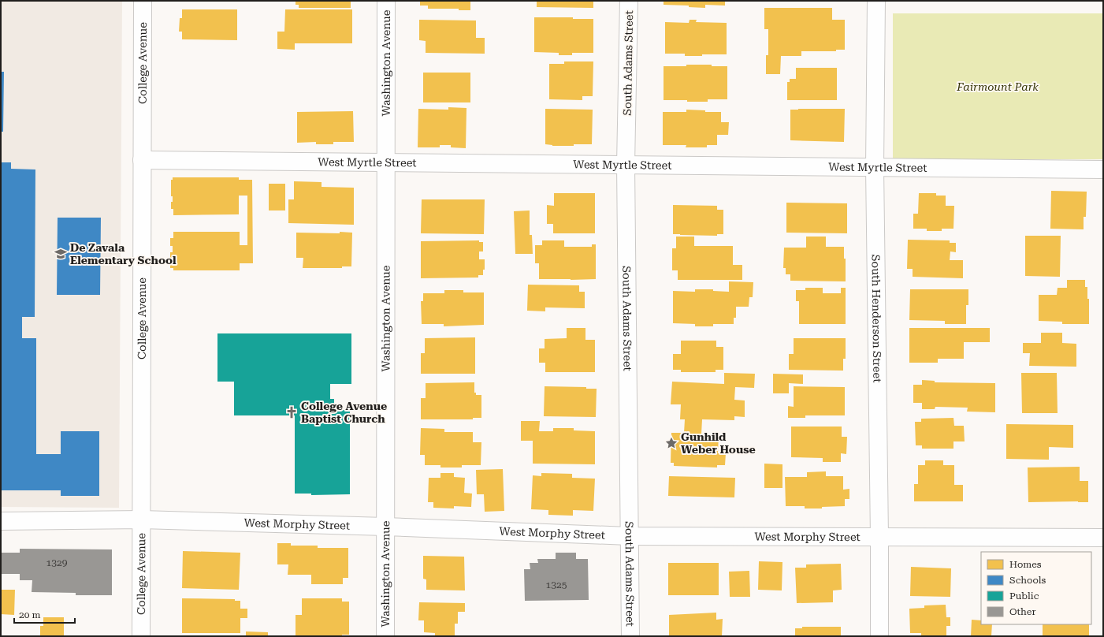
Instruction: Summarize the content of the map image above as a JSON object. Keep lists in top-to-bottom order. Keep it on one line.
{"streets":{"street":["College Avenue","Washington Avenue","South Adams Street","West Myrtle Street","South Henderson Street","West Morphy Street"]},"crossings":[["College Avenue","West Myrtle Street"],["College Avenue","West Morphy Street"],["Washington Avenue","West Myrtle Street"],["Washington Avenue","West Morphy Street"],["South Adams Street","West Myrtle Street"],["South Adams Street","West Morphy Street"],["West Myrtle Street","South Henderson Street"],["South Henderson Street","West Morphy Street"]],"parks":["Fairmount Park"],"places":{"school or university":["De Zavala Elementary School"],"church":["College Avenue Baptist Church"],"place":["Gunhild Weber House"]},"house_numbers":["1329","1325"],"legend":["Homes","Schools","Public","Other"],"scale_bar":"20 m"}
